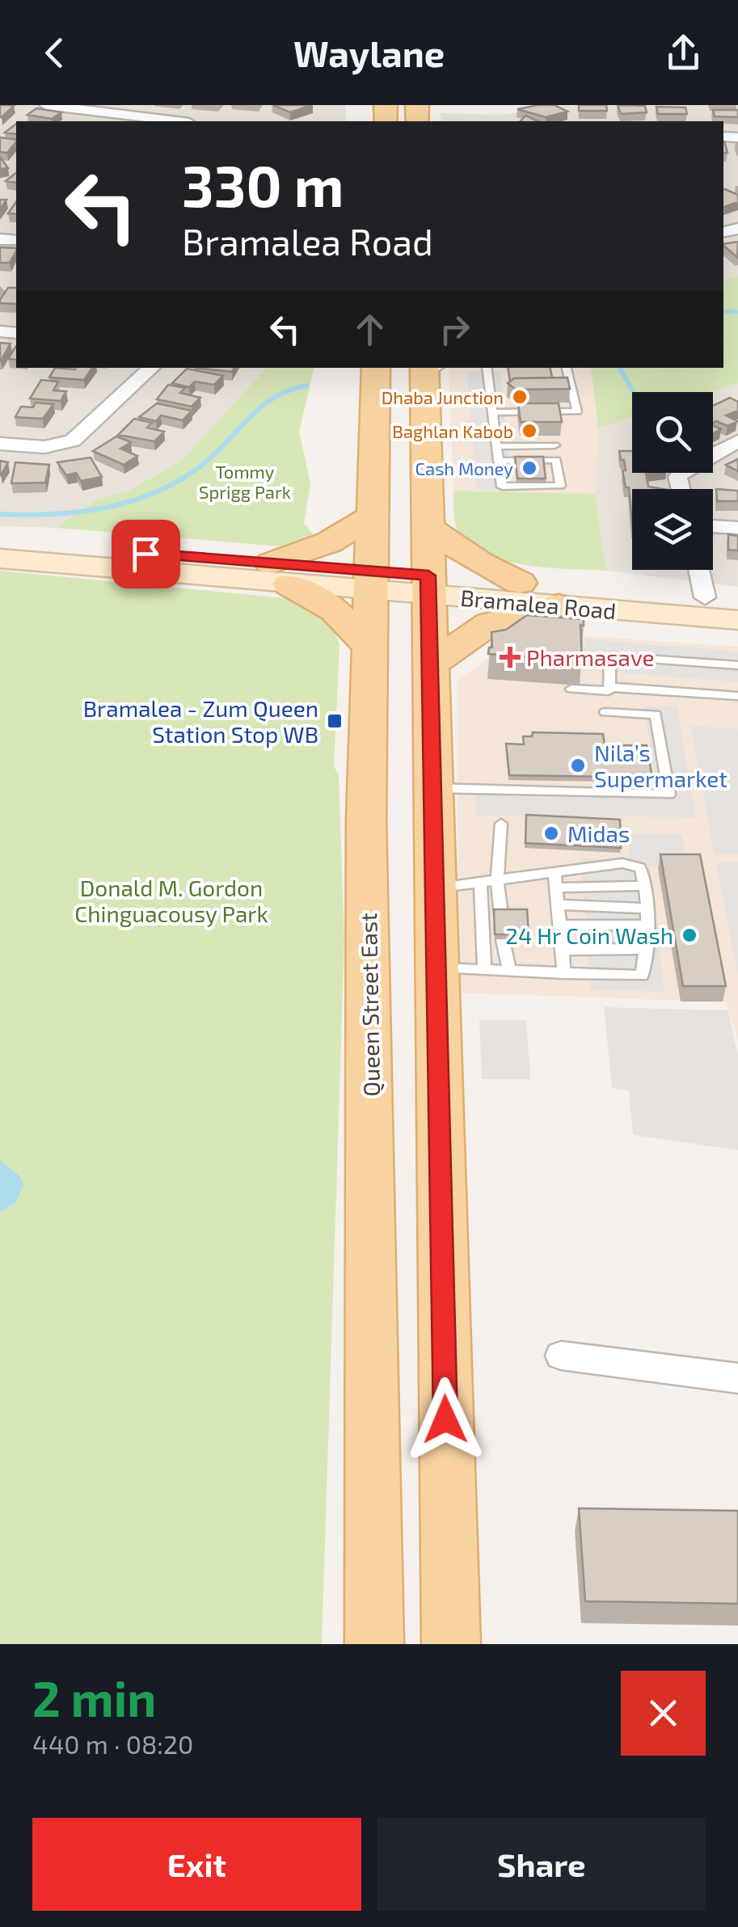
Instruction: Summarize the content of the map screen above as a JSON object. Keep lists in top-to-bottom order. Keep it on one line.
{"streets":{"main road":["Bramalea Road","Queen Street East"]},"crossings":[["Bramalea Road","Queen Street East"]],"parks":["Tommy Sprigg Park","Donald M. Gordon Chinguacousy Park"],"places":{"other":["Dhaba Junction","Baghlan Kabob","Cash Money","Nila’s Supermarket","Midas","24 Hr Coin Wash"],"health":["Pharmasave"],"transit":["Bramalea - Zum Queen Station Stop WB"]},"page":{"header":"Waylane","turn":["330 m","Bramalea Road"],"heading":["2 min","440 m · 08:20"],"buttons":["Exit","Share"]}}
